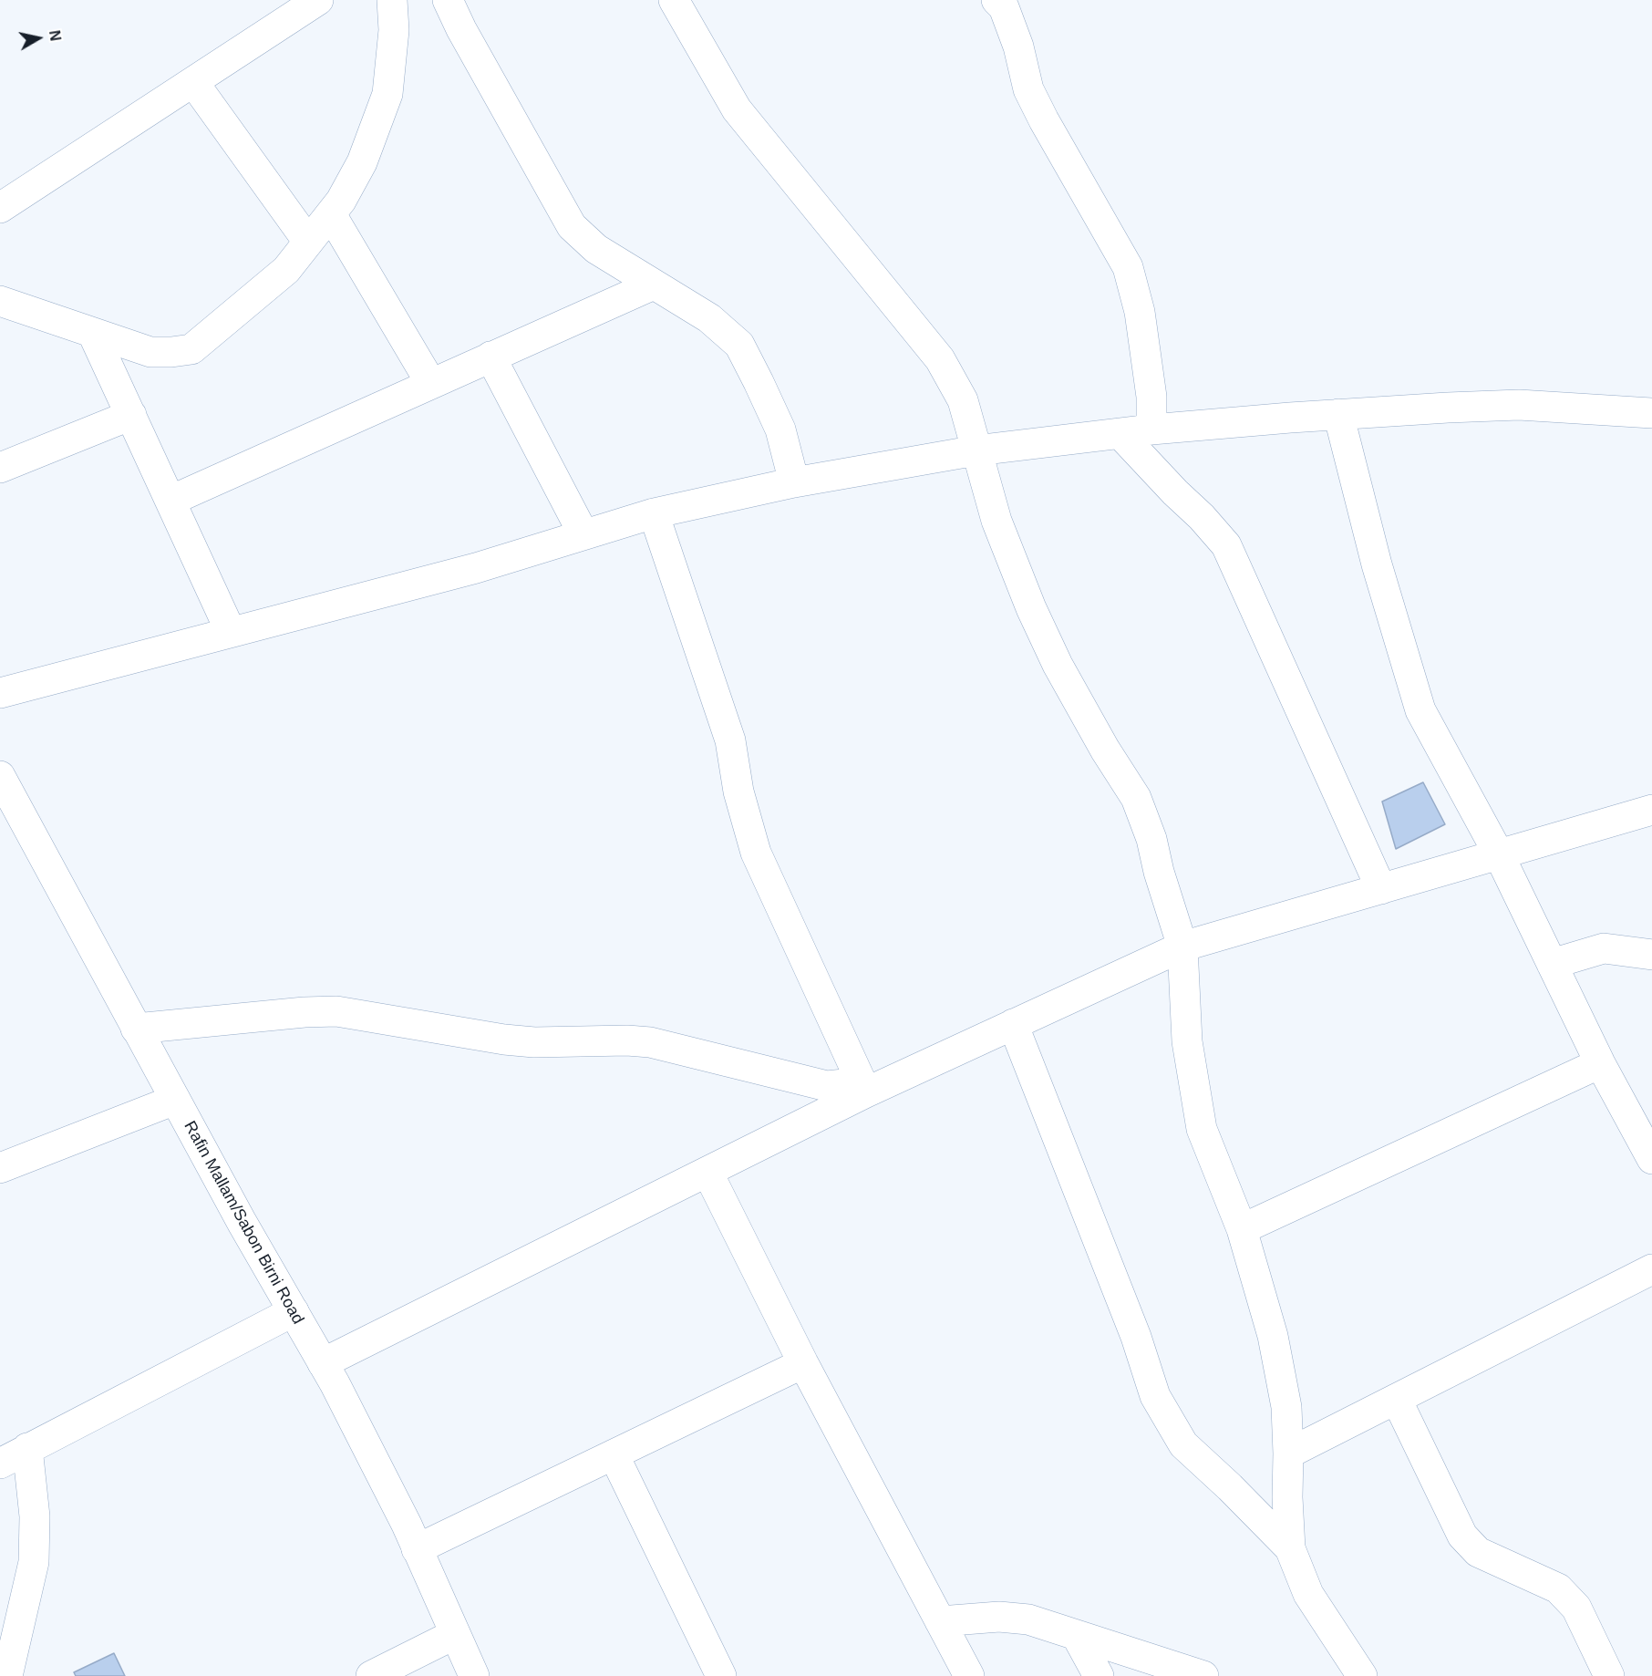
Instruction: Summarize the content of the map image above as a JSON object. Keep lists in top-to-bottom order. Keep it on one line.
{"streets":{"street":["Rafin Mallam/Sabon Birni Road"]},"north":"right"}
